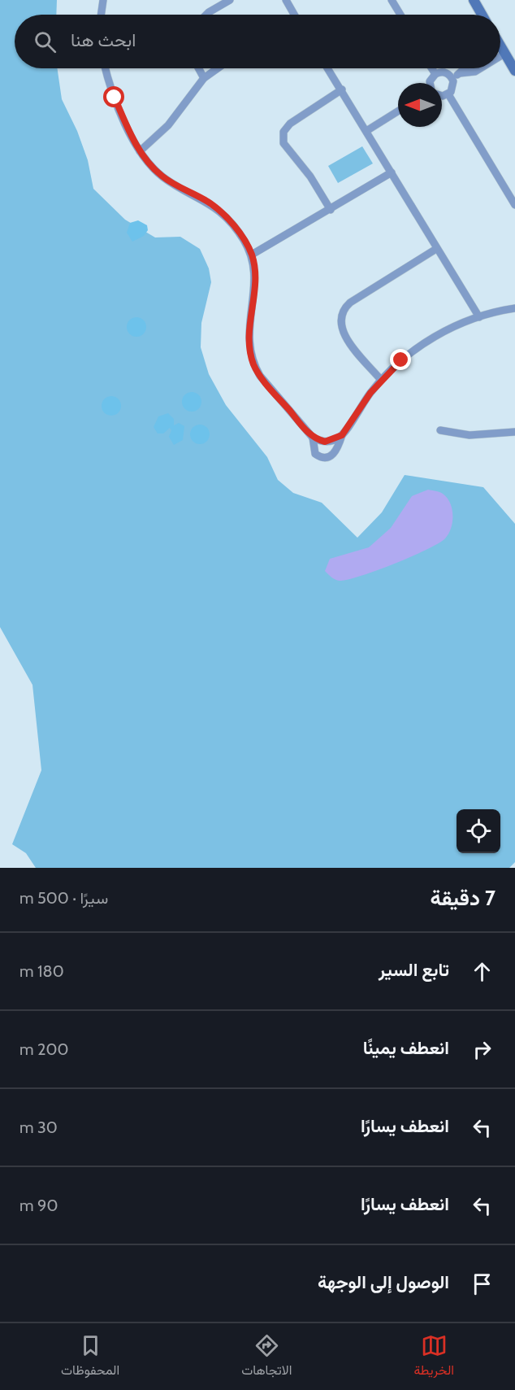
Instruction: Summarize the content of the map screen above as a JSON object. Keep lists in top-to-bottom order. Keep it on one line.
{"north":"left","page":{"search":"ابحث هنا","heading":["7 دقيقة","سيرًا · 500 m"],"list":[["تابع السير","180 m"],["انعطف يمينًا","200 m"],["انعطف يسارًا","30 m"],["انعطف يسارًا","90 m"],"الوصول إلى الوجهة"],"nav":["الخريطة","الاتجاهات","المحفوظات"]}}
